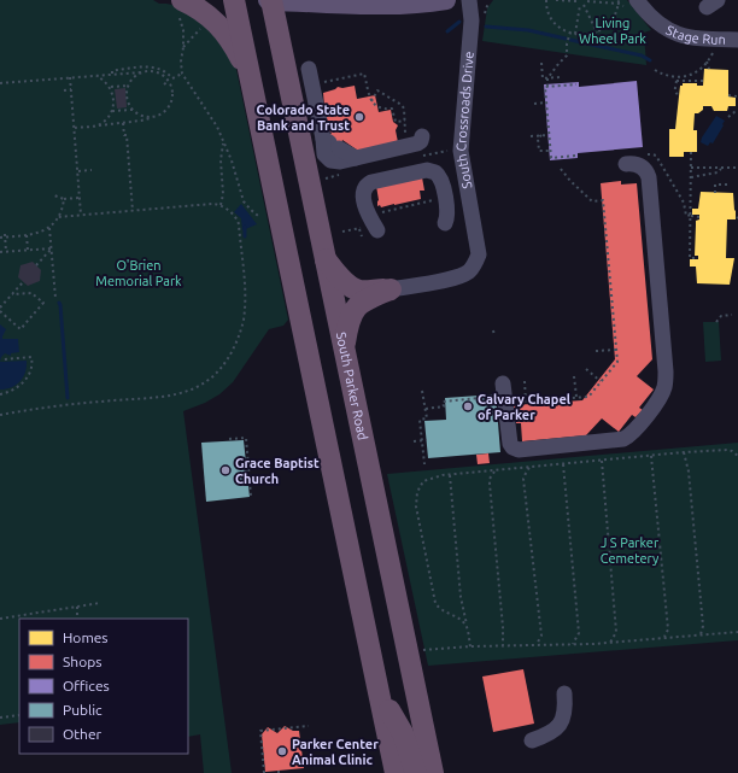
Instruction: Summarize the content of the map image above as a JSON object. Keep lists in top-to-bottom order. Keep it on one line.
{"streets":{"highway":["South Parker Road"],"street":["Stage Run","South Crossroads Drive"]},"parks":["Living Wheel Park","O'Brien Memorial Park","J S Parker Cemetery"],"places":["Colorado State Bank and Trust","Calvary Chapel of Parker","Grace Baptist Church","Parker Center Animal Clinic"],"legend":["Homes","Shops","Offices","Public","Other"]}
